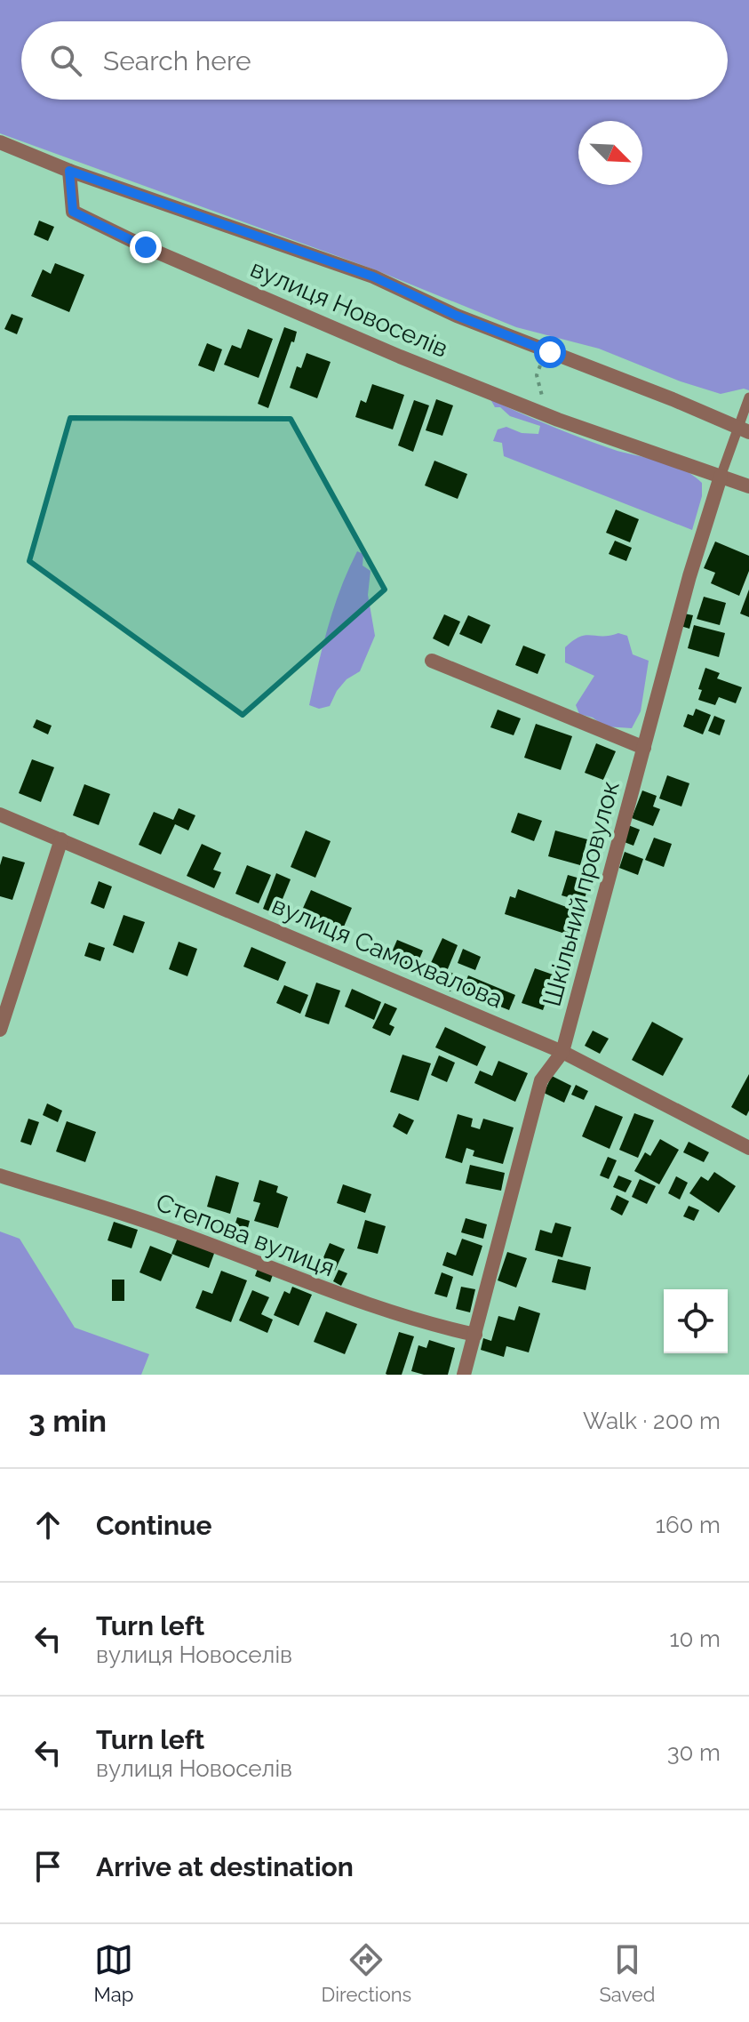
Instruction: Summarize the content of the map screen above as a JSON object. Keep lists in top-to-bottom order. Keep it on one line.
{"streets":{"street":["вулиця Новоселів","Шкільний провулок","вулиця Самохвалова","Степова вулиця"]},"crossings":[["вулиця Новоселів","Шкільний провулок"],["Шкільний провулок","вулиця Самохвалова"]],"north":"bottom right","page":{"search":"Search here","heading":["3 min","Walk · 200 m"],"list":[["Continue","160 m"],["Turn left","вулиця Новоселів","10 m"],["Turn left","вулиця Новоселів","30 m"],"Arrive at destination"],"nav":["Map","Directions","Saved"]}}
